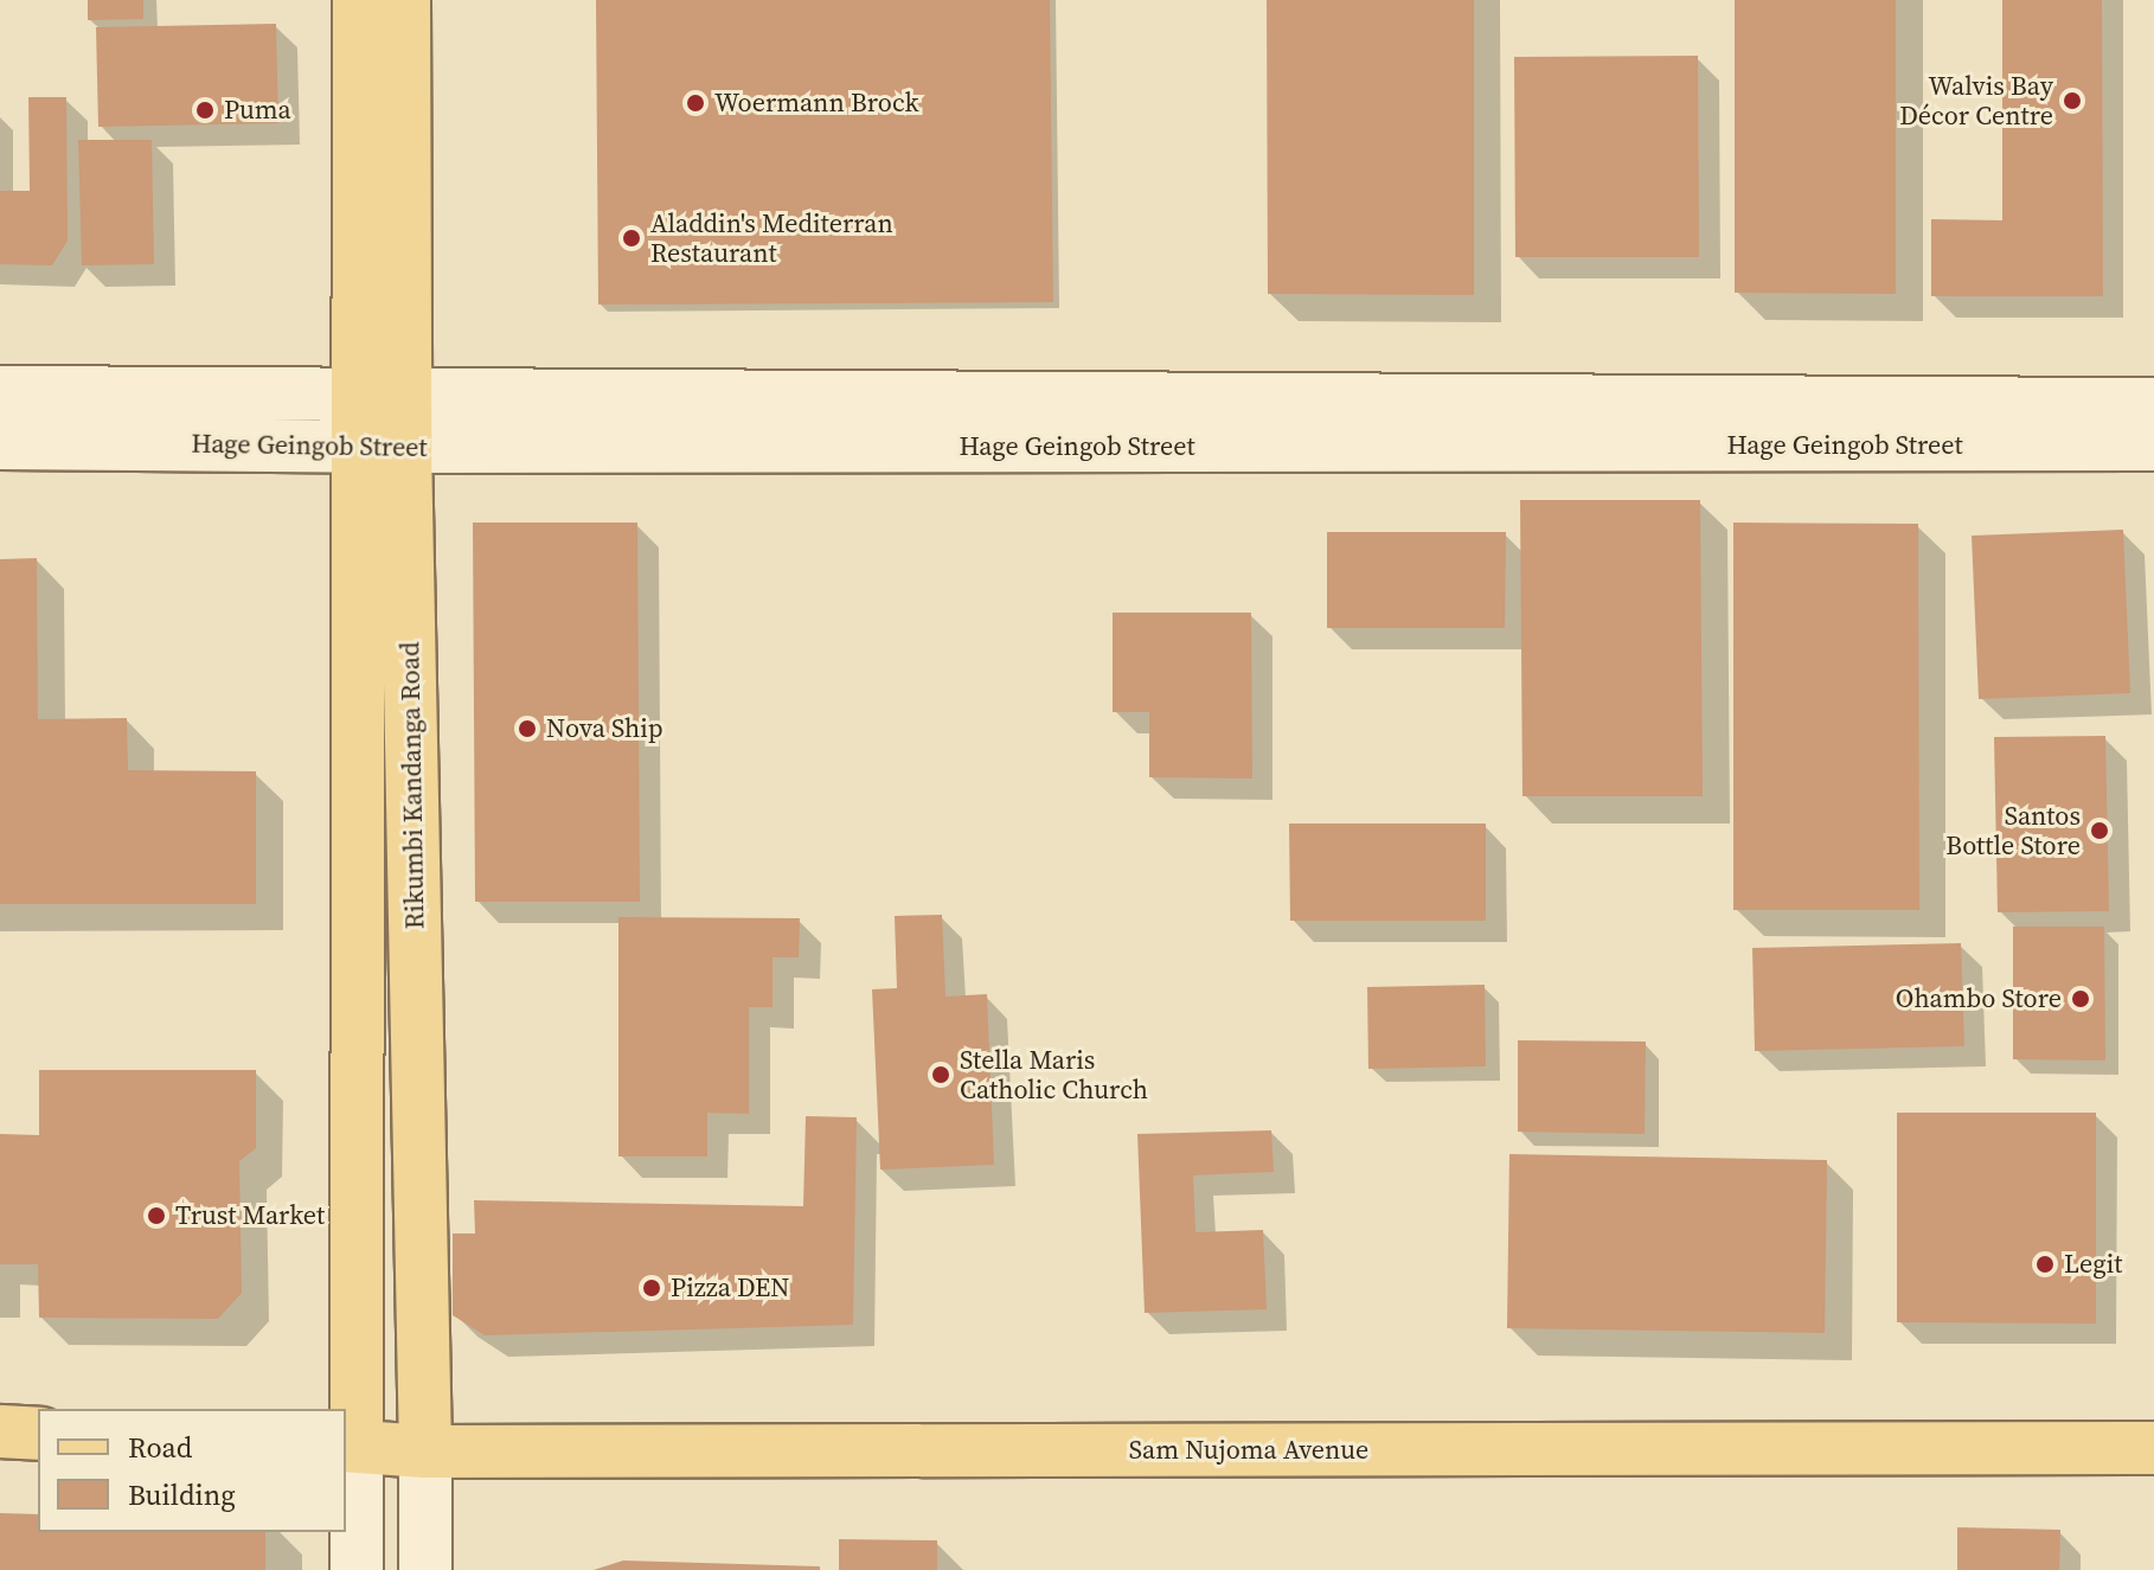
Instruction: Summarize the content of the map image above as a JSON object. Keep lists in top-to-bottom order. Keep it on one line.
{"streets":{"main road":["Rikumbi Kandanga Road","Sam Nujoma Avenue"],"street":["Hage Geingob Street"]},"crossings":[["Hage Geingob Street","Rikumbi Kandanga Road"],["Rikumbi Kandanga Road","Sam Nujoma Avenue"]],"places":["Walvis Bay Décor Centre","Woermann Brock","Puma","Aladdin's Mediterran Restaurant","Nova Ship","Santos Bottle Store","Ohambo Store","Stella Maris Catholic Church","Trust Market","Legit","Pizza DEN"],"legend":["Road","Building"]}
